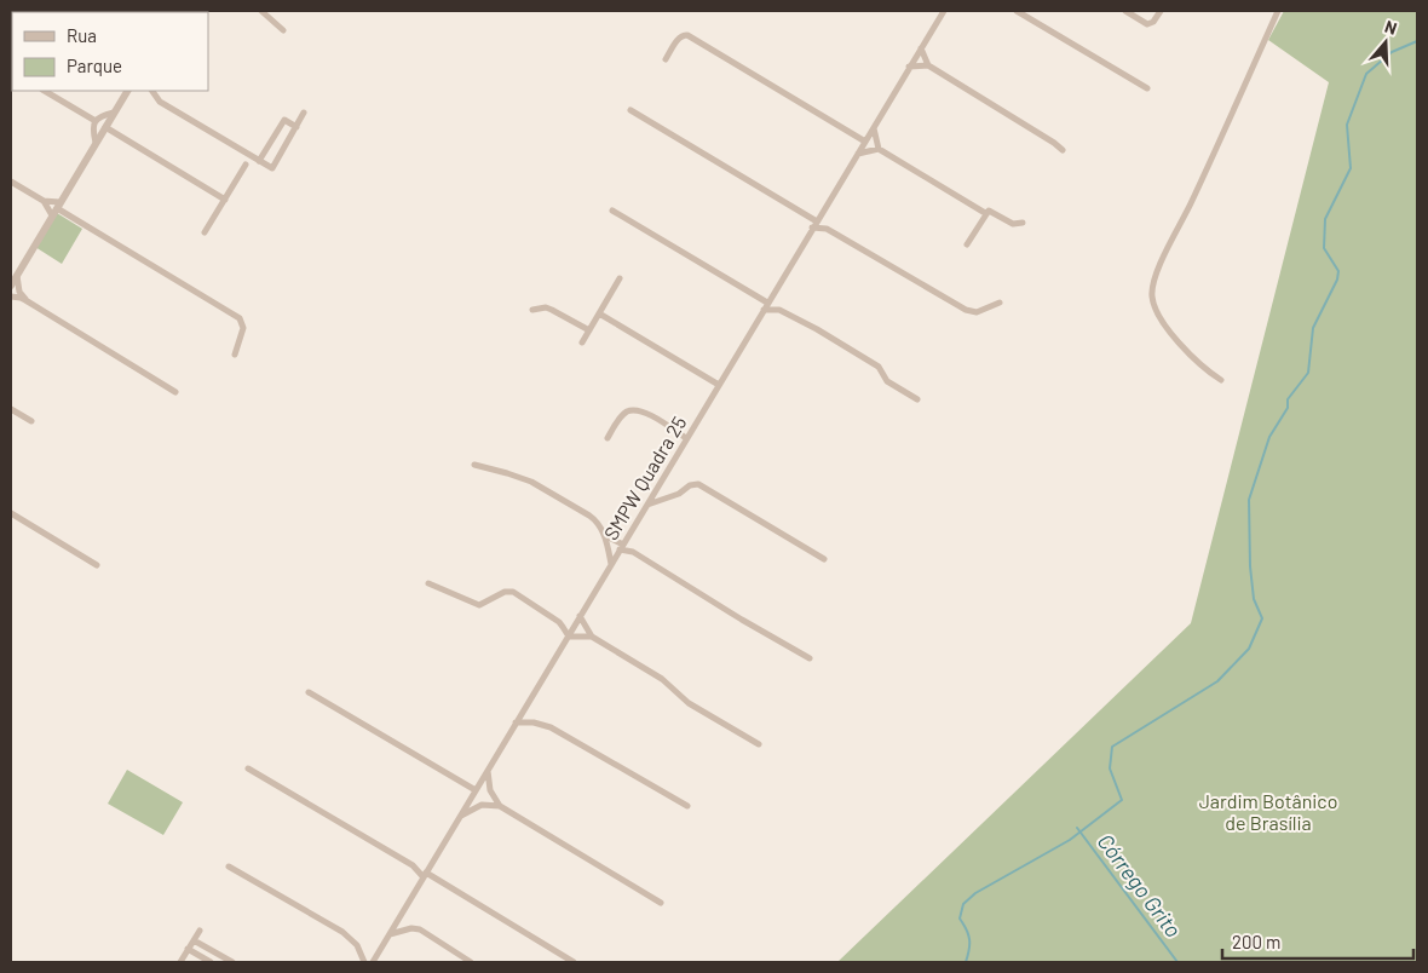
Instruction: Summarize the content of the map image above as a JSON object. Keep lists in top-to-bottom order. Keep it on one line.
{"streets":{"street":["SMPW Quadra 25"]},"water":["Córrego Grito"],"parks":["Jardim Botânico de Brasília"],"legend":["Rua","Parque"],"scale_bar":"200 m","north":"top"}
